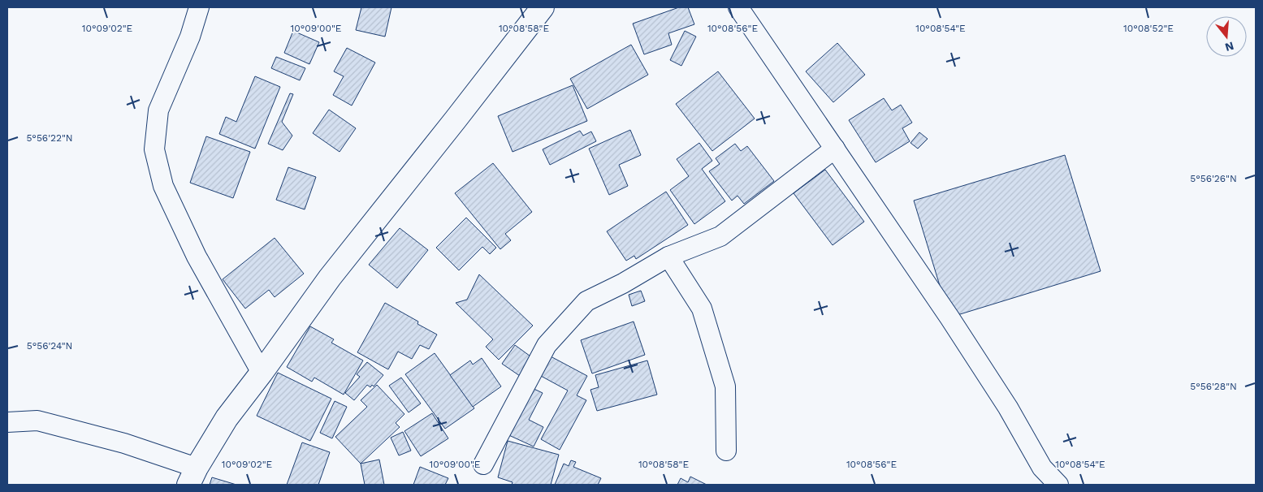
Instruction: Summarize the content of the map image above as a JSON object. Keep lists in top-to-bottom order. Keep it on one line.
{"north":"bottom","coordinates":["10°09'02\"E","10°09'00\"E","10°08'58\"E","10°08'56\"E","10°08'54\"E","10°08'52\"E","5°56'22\"N","5°56'26\"N","5°56'24\"N","5°56'28\"N"]}
